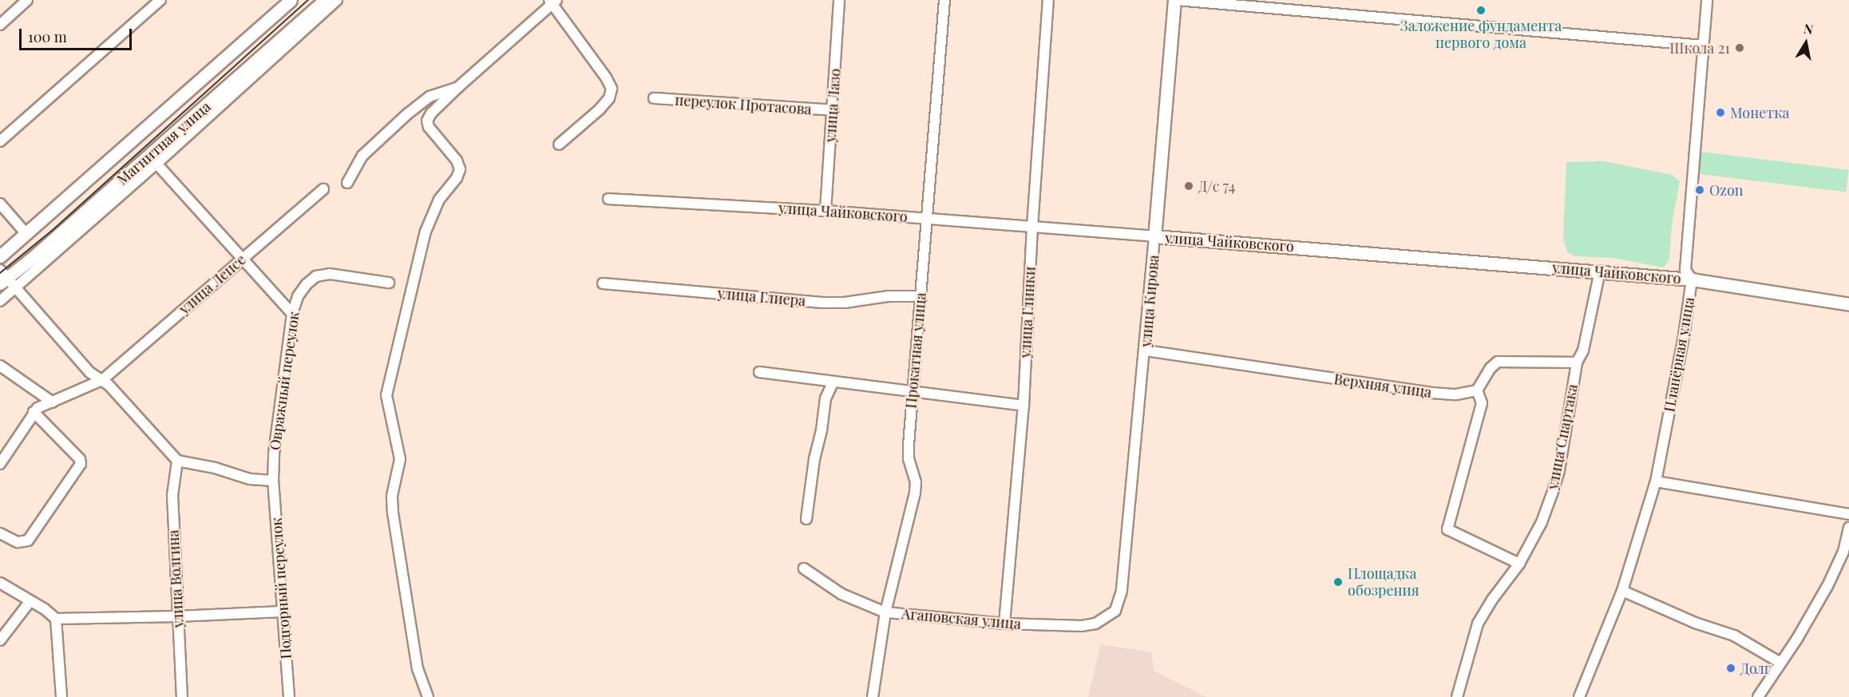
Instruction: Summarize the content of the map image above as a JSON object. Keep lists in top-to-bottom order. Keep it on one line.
{"streets":{"main road":["Магнитная улица","улица Чайковского","улица Кирова"],"street":["переулок Протасова","улица Лазо","улица Лепсе","улица Глиера","улица Глинки","Прокатная улица","Планёрная улица","Овражный переулок","Верхняя улица","улица Спартака","улица Волгина","Подгорный переулок","Агаповская улица"]},"crossings":[["переулок Протасова","улица Лазо"],["улица Лазо","улица Чайковского"],["улица Чайковского","улица Кирова"],["улица Чайковского","улица Глинки"],["улица Чайковского","Прокатная улица"],["улица Чайковского","Планёрная улица"],["улица Чайковского","улица Спартака"],["улица Глиера","Прокатная улица"],["улица Кирова","Верхняя улица"],["улица Кирова","Агаповская улица"],["улица Глинки","Агаповская улица"],["Прокатная улица","Агаповская улица"],["Овражный переулок","Подгорный переулок"]],"places":["Заложение фундамента первого дома","Школа 21","Монетка","Д/с 74","Ozon","Площадка обозрения","Долг"],"scale_bar":"100 m","north":"top"}
